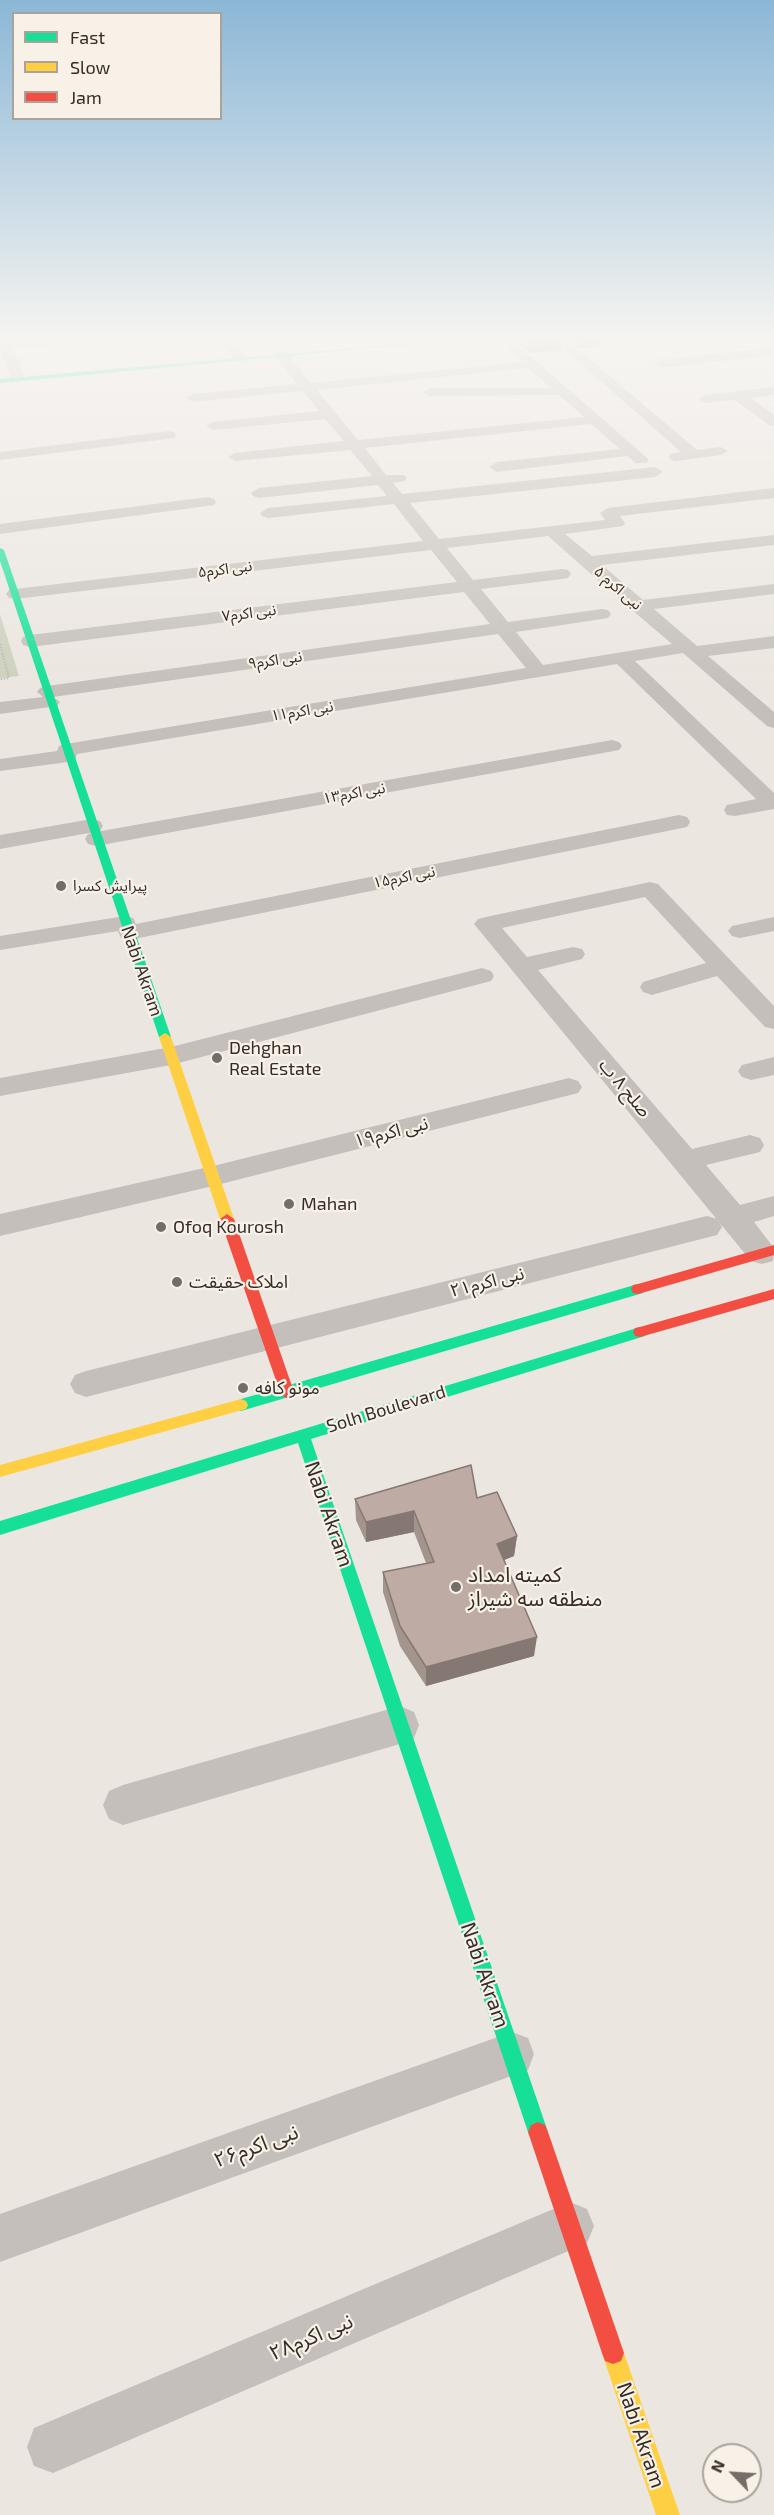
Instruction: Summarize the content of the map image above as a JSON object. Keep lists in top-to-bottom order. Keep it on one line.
{"streets":{"street":["نبی اکرم۵","نبی اکرم ۵","نبی اکرم۷","نبی اکرم۹","نبی اکرم۱۱","نبی اکرم۱۳","نبی اکرم۱۵","Nabi Akram","صلح ۸ ب","نبی اکرم۱۹","نبی اکرم۲۱","Solh Boulevard","نبی اکرم۲۶","نبی اکرم۲۸"]},"crossings":[["نبی اکرم۵","Nabi Akram"],["نبی اکرم ۵","نبی اکرم۱۱"],["نبی اکرم۷","Nabi Akram"],["نبی اکرم۹","Nabi Akram"],["نبی اکرم۱۱","Nabi Akram"],["نبی اکرم۱۳","Nabi Akram"],["نبی اکرم۱۵","Nabi Akram"],["Nabi Akram","نبی اکرم۱۹"],["Nabi Akram","نبی اکرم۲۱"],["Nabi Akram","Solh Boulevard"],["Nabi Akram","نبی اکرم۲۶"],["Nabi Akram","نبی اکرم۲۸"],["صلح ۸ ب","نبی اکرم۲۱"]],"places":["پیرایش کسرا","Dehghan Real Estate","Mahan","Ofoq Kourosh","املاک حقیقت","مونو کافه","کمیته امداد منطقه سه شیراز"],"legend":["Fast","Slow","Jam"],"north":"top left"}
